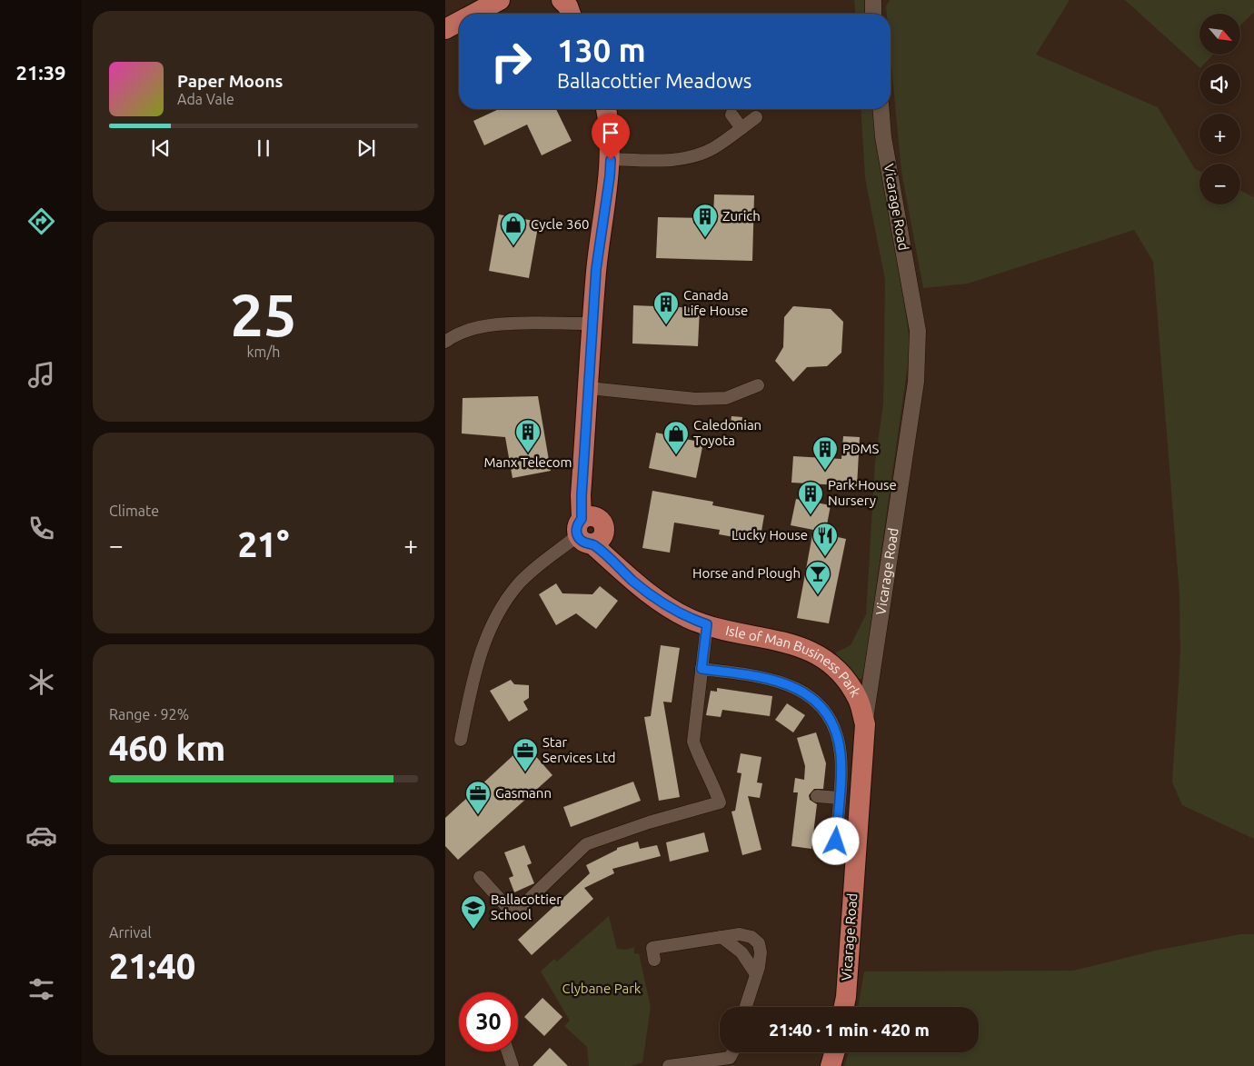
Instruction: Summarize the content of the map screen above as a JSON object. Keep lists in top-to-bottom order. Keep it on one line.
{"streets":{"highway":["Vicarage Road","Isle of Man Business Park"]},"crossings":[["Vicarage Road","Isle of Man Business Park"]],"parks":["Clybane Park"],"places":{"building":["Zurich","Canada Life House","Manx Telecom","PDMS","Park House Nursery"],"shop":["Cycle 360","Caledonian Toyota"],"restaurant":["Lucky House"],"bar":["Horse and Plough"],"office":["Star Services Ltd","Gasmann"],"school or university":["Ballacottier School"]},"north":"bottom right","page":{"tabs":"21:39","map_buttons":["+","−"],"turn":["130 m","Ballacottier Meadows"],"song":["Paper Moons","Ada Vale"],"tile":[["25","km/h"],"Climate",["Range · 92%","460 km"],["Arrival","21:40"]],"heat":["−","21°","+"],"limit":"30","trip":"21:40 · 1 min · 420 m"}}
